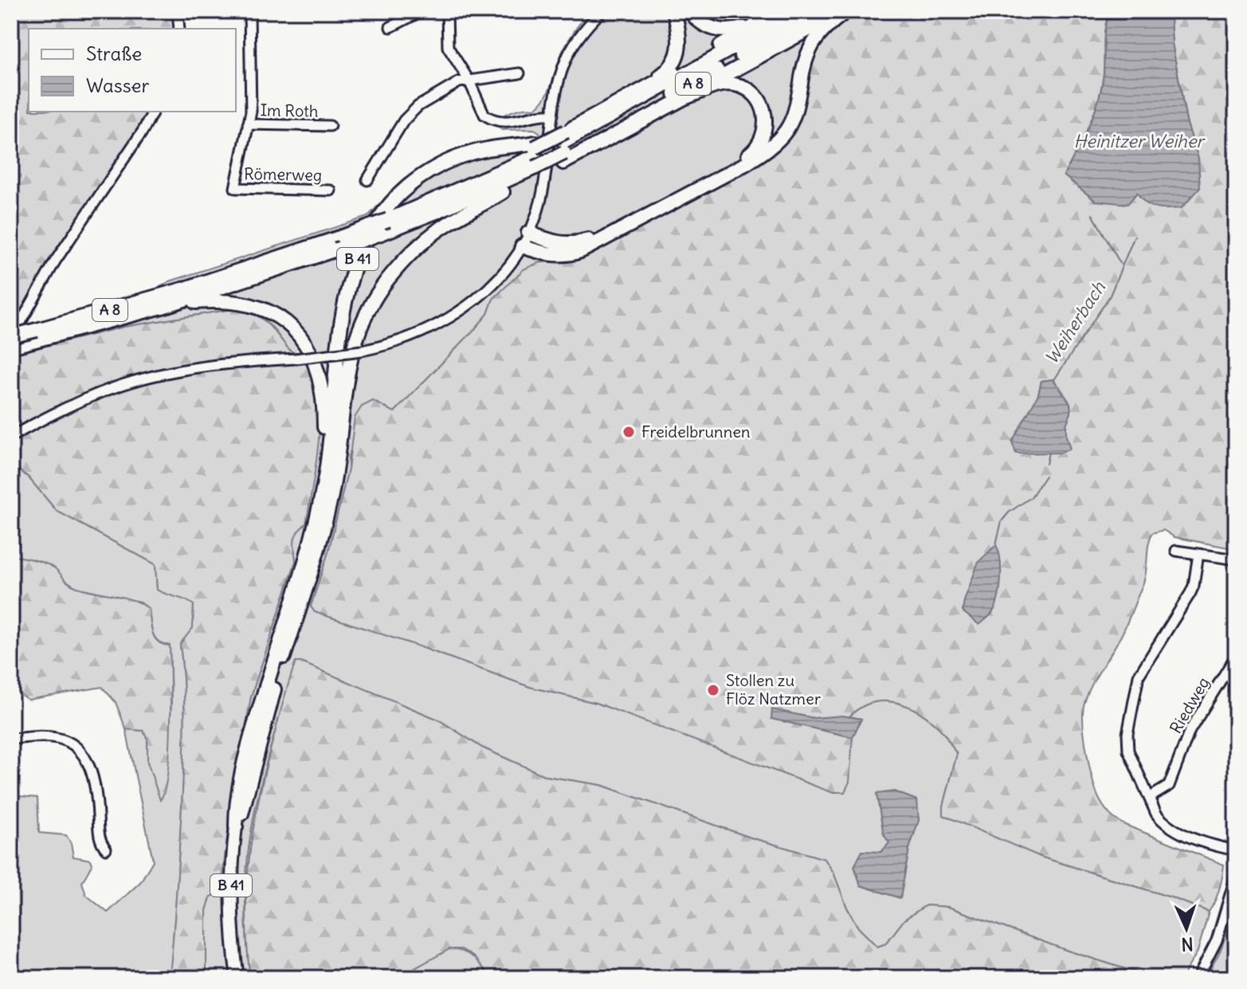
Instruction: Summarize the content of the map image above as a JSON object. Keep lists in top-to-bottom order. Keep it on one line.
{"streets":{"highway":["A 8","B 41"],"street":["Im Roth","Römerweg","Riedweg"]},"crossings":[["A 8","B 41"],["Im Roth","Römerweg"]],"water":["Heinitzer Weiher","Weiherbach"],"places":["Freidelbrunnen","Stollen zu Flöz Natzmer"],"legend":["Straße","Wasser"],"north":"bottom"}
